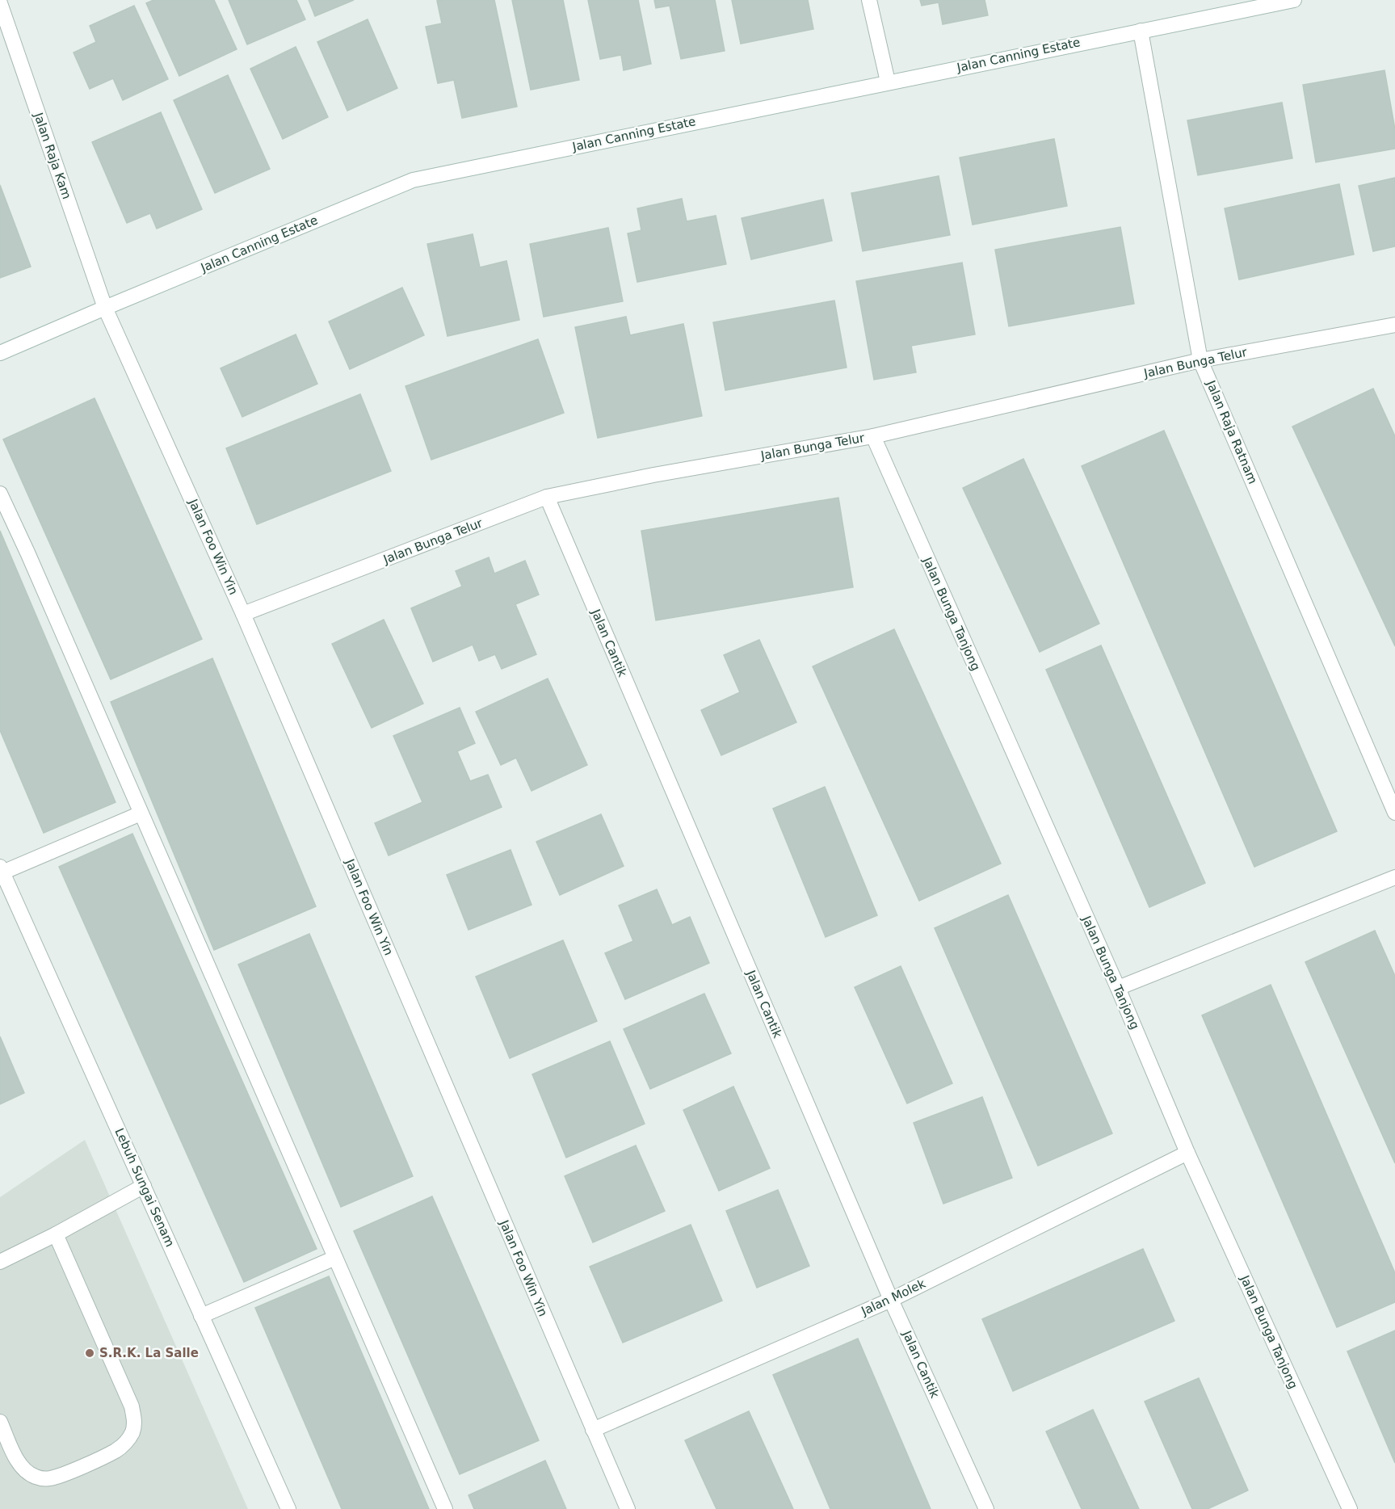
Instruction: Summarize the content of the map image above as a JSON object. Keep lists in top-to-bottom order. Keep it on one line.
{"streets":{"street":["Jalan Canning Estate","Jalan Raja Kam","Jalan Bunga Telur","Jalan Raja Ratnam","Jalan Foo Win Yin","Jalan Bunga Tanjong","Jalan Cantik","Lebuh Sungai Senam","Jalan Molek"]},"crossings":[["Jalan Canning Estate","Jalan Raja Kam"],["Jalan Canning Estate","Jalan Raja Ratnam"],["Jalan Canning Estate","Jalan Foo Win Yin"],["Jalan Raja Kam","Jalan Foo Win Yin"],["Jalan Bunga Telur","Jalan Raja Ratnam"],["Jalan Bunga Telur","Jalan Foo Win Yin"],["Jalan Bunga Telur","Jalan Bunga Tanjong"],["Jalan Bunga Telur","Jalan Cantik"],["Jalan Foo Win Yin","Jalan Molek"],["Jalan Bunga Tanjong","Jalan Molek"],["Jalan Cantik","Jalan Molek"]],"places":["S.R.K. La Salle"]}
